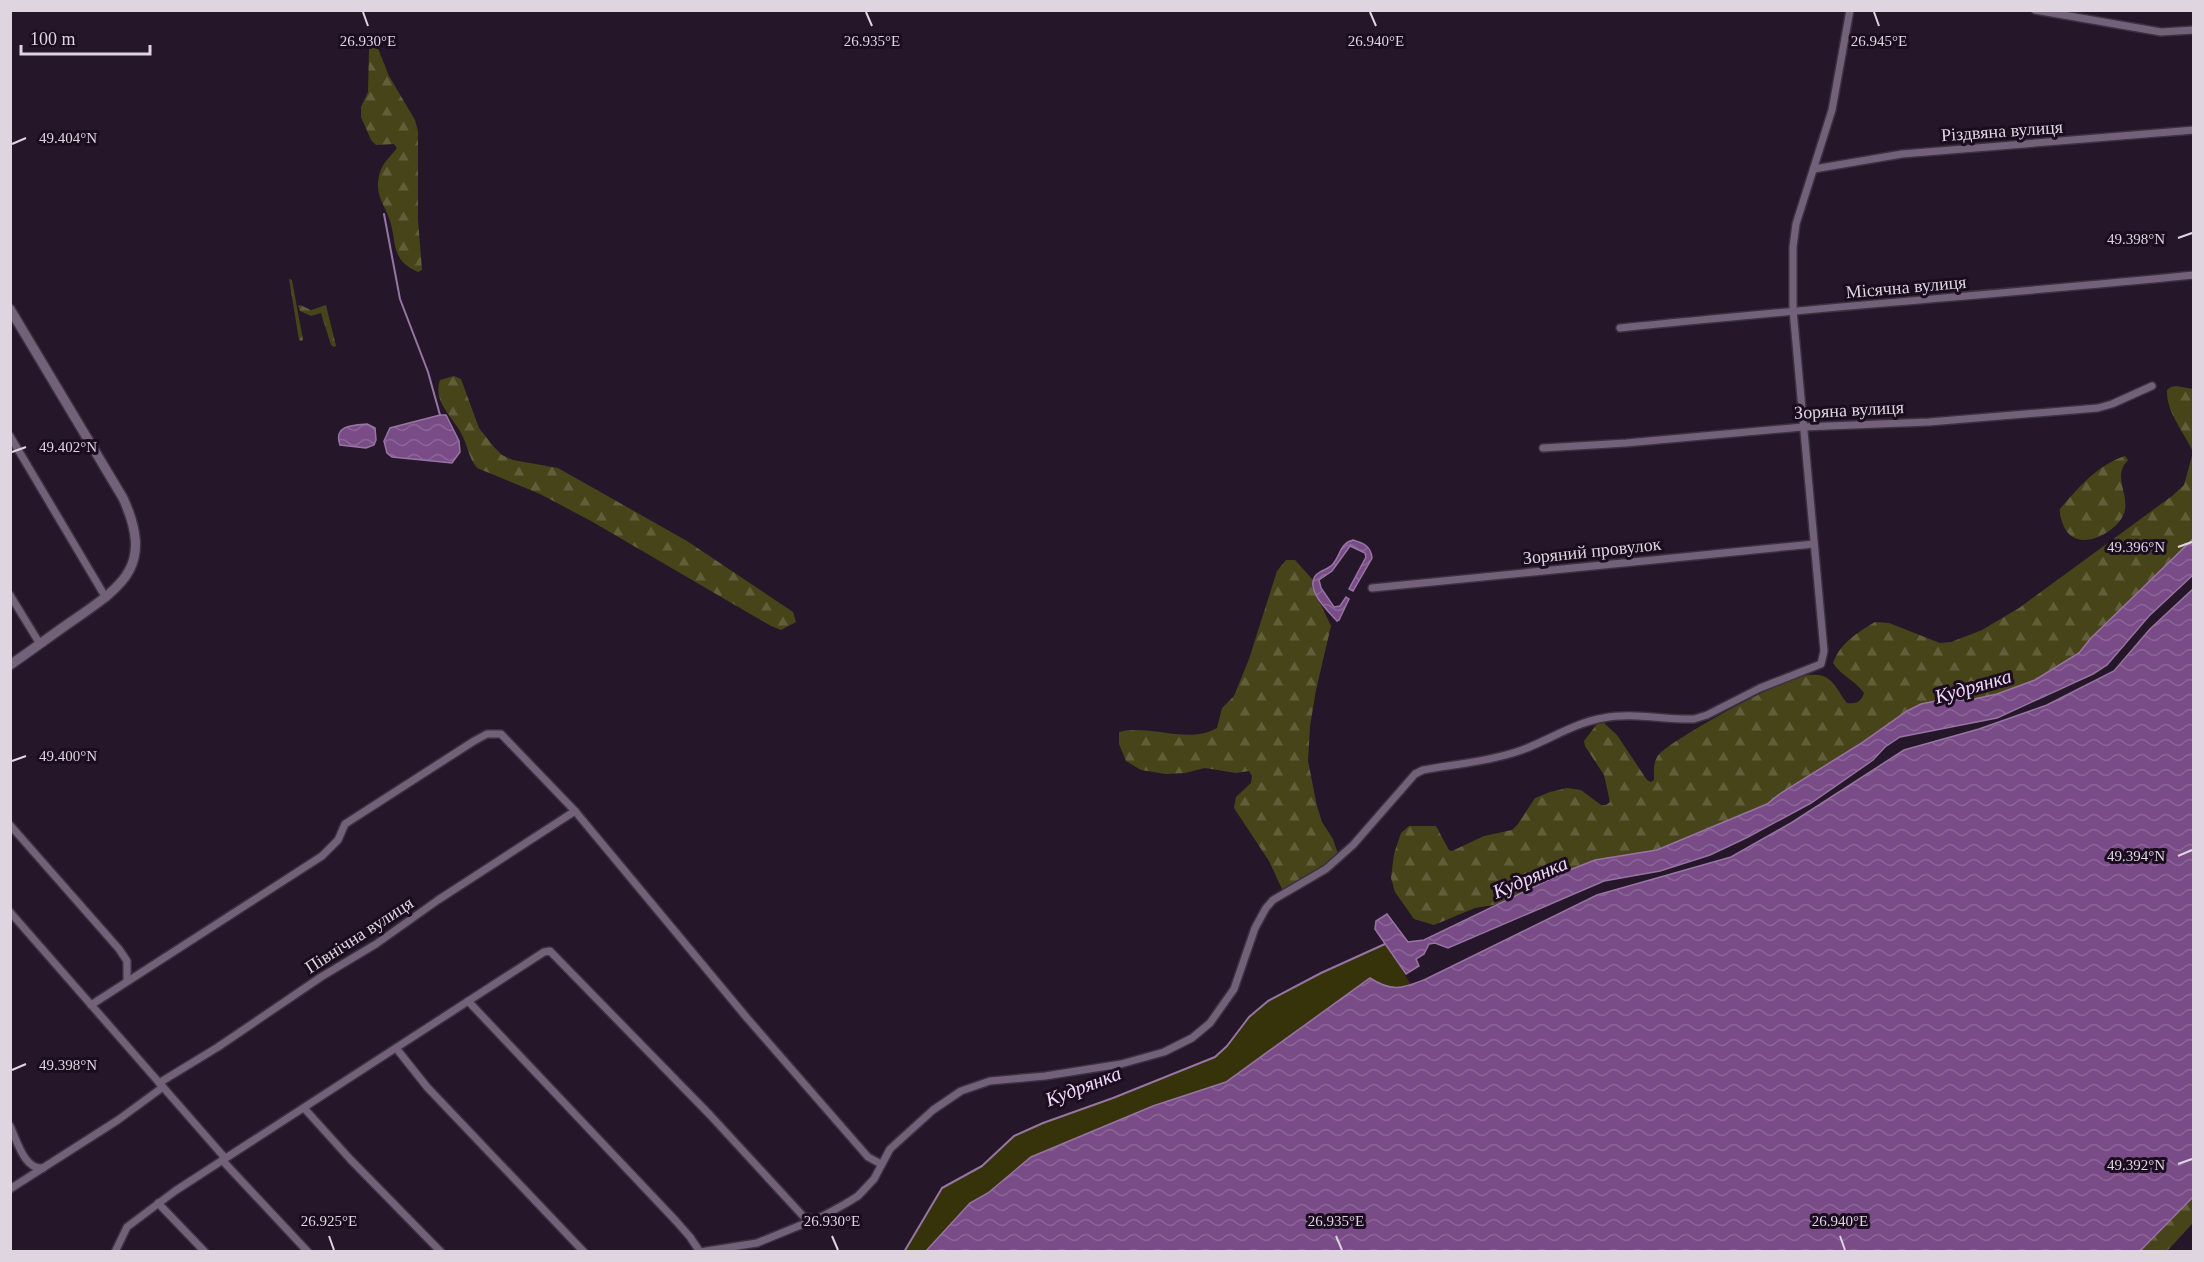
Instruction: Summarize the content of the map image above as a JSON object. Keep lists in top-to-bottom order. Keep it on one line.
{"streets":{"street":["Різдвяна вулиця","Місячна вулиця","Зоряна вулиця","Зоряний провулок","Північна вулиця"]},"water":["Кудрянка"],"scale_bar":"100 m","coordinates":["26.945°E","26.930°E","26.935°E","26.940°E","49.404°N","49.398°N","49.402°N","49.396°N","49.400°N","49.394°N","49.392°N","26.925°E"]}
